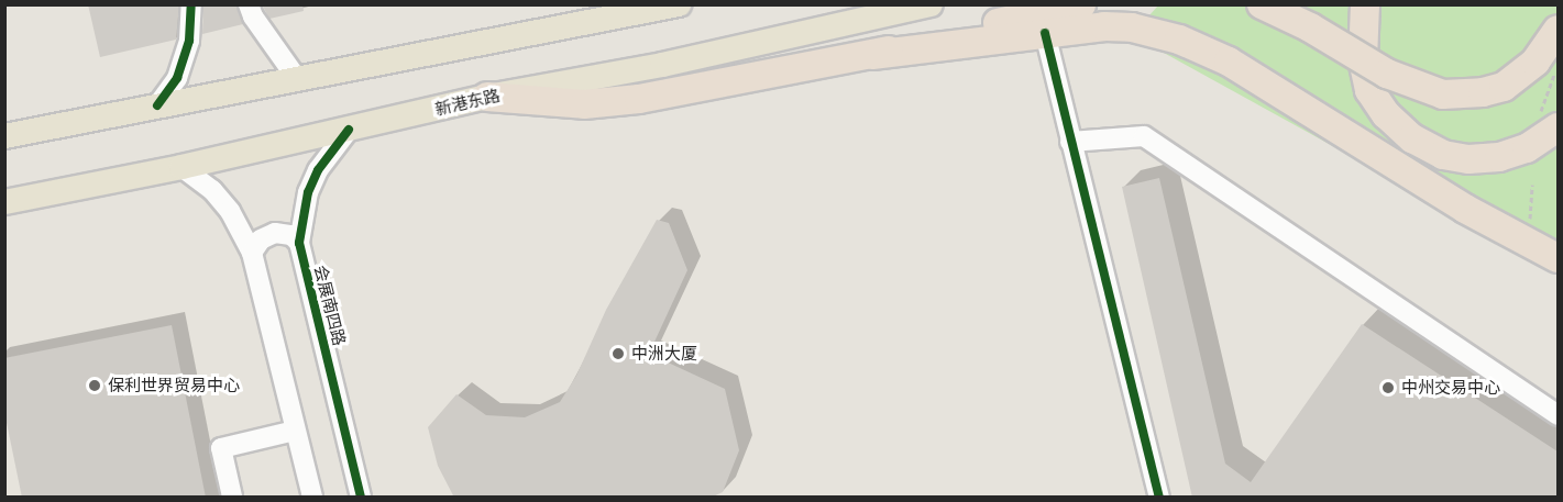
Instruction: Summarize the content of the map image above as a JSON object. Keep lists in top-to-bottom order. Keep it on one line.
{"streets":{"main road":["新港东路"],"street":["会展南四路"]},"crossings":[["新港东路","会展南四路"]],"places":["中洲大厦","保利世界贸易中心","中州交易中心"]}
